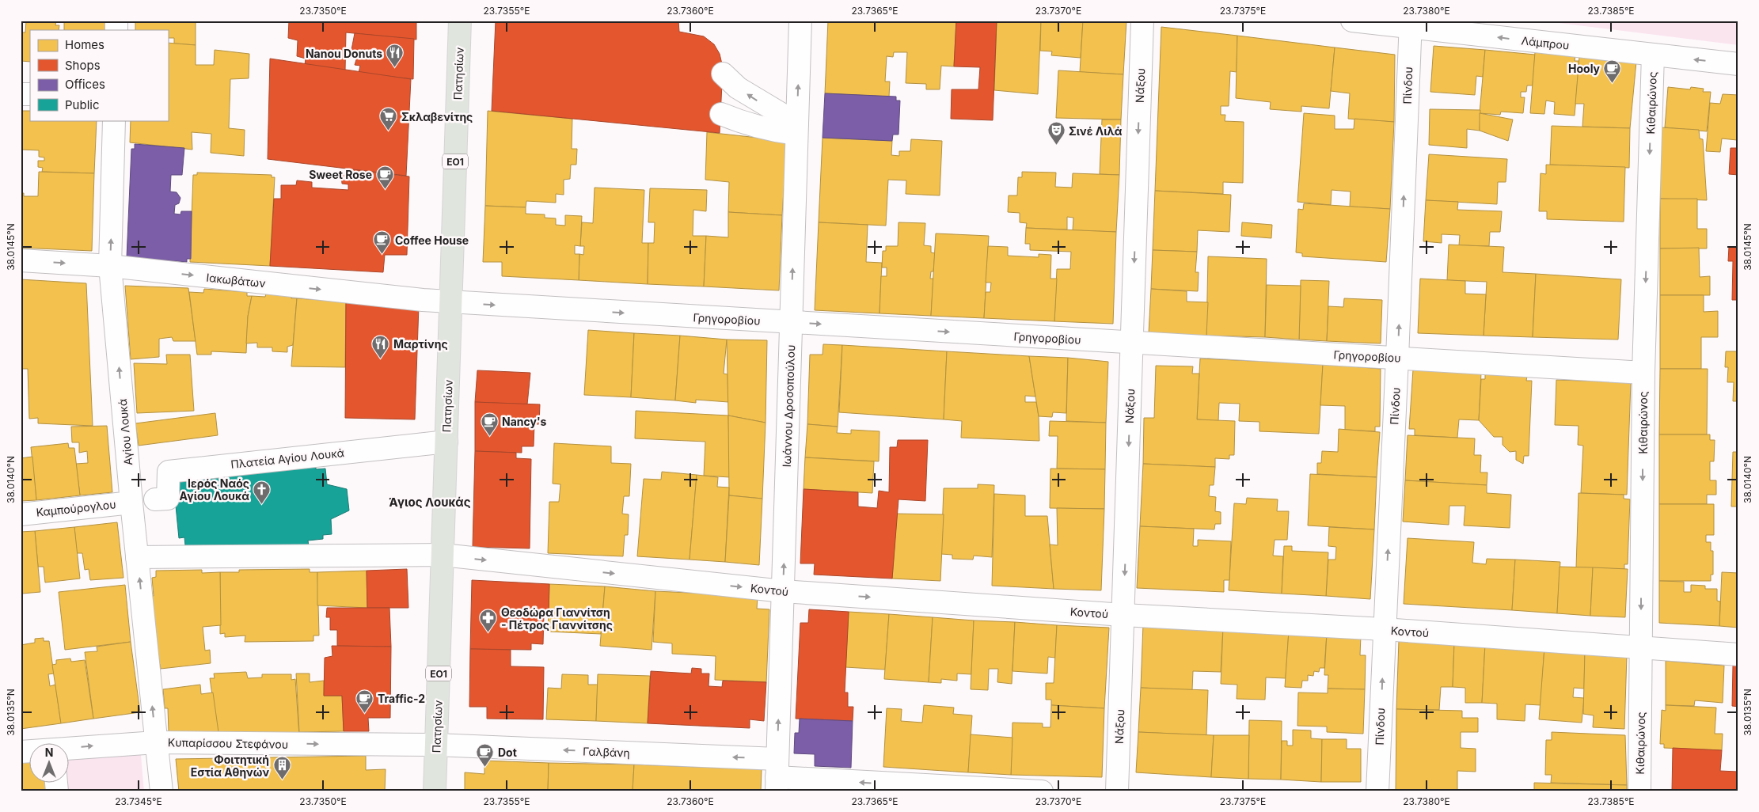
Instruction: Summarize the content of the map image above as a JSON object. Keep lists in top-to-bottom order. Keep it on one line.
{"streets":{"main road":["Πατησίων","ΕΟ1"],"street":["Λάμπρου","Νάξου","Πίνδου","Κιθαιρώνος","Ιακωβάτων","Γρηγοροβίου","Ιωάννου Δροσοπούλου","Αγίου Λουκά","Πλατεία Αγίου Λουκά","Καμπούρογλου","Κοντού","Κυπαρίσσου Στεφάνου","Γαλβάνη"]},"crossings":[["Λάμπρου","Πίνδου"],["Λάμπρου","Κιθαιρώνος"],["Πατησίων","Ιακωβάτων"],["Πατησίων","Γρηγοροβίου"],["Πατησίων","Πλατεία Αγίου Λουκά"],["Πατησίων","Κοντού"],["Πατησίων","Κυπαρίσσου Στεφάνου"],["Πατησίων","Γαλβάνη"],["Νάξου","Γρηγοροβίου"],["Νάξου","Κοντού"],["Πίνδου","Γρηγοροβίου"],["Πίνδου","Κοντού"],["Κιθαιρώνος","Γρηγοροβίου"],["Κιθαιρώνος","Κοντού"],["Ιακωβάτων","Γρηγοροβίου"],["Ιακωβάτων","Αγίου Λουκά"],["Γρηγοροβίου","Ιωάννου Δροσοπούλου"],["Ιωάννου Δροσοπούλου","Κοντού"],["Ιωάννου Δροσοπούλου","Γαλβάνη"],["Αγίου Λουκά","Καμπούρογλου"],["Αγίου Λουκά","Κυπαρίσσου Στεφάνου"],["Κυπαρίσσου Στεφάνου","Γαλβάνη"]],"one_way":["Λάμπρου","Νάξου","Πίνδου","Κιθαιρώνος","Ιακωβάτων","Γρηγοροβίου","Ιωάννου Δροσοπούλου","Αγίου Λουκά","Κοντού","Γαλβάνη"],"districts":["Άγιος Λουκάς"],"places":{"restaurant":["Nanou Donuts","Μαρτίνης"],"cafe":["Hooly","Sweet Rose","Coffee House","Nancy's","Traffic-2","Dot"],"supermarket":["Σκλαβενίτης"],"theatre":["Σινέ Λιλά"],"church":["Ιερός Ναός Αγίου Λουκά"],"pharmacy":["Θεοδώρα Γιαννίτση - Πέτρος Γιαννίτσης"],"building":["Φοιτητική Εστία Αθηνών"]},"legend":["Homes","Shops","Offices","Public"],"north":"top","coordinates":["23.7350°E","23.7355°E","23.7360°E","23.7365°E","23.7370°E","23.7375°E","23.7380°E","23.7385°E","38.0145°N","38.0140°N","38.0135°N","23.7345°E"]}
